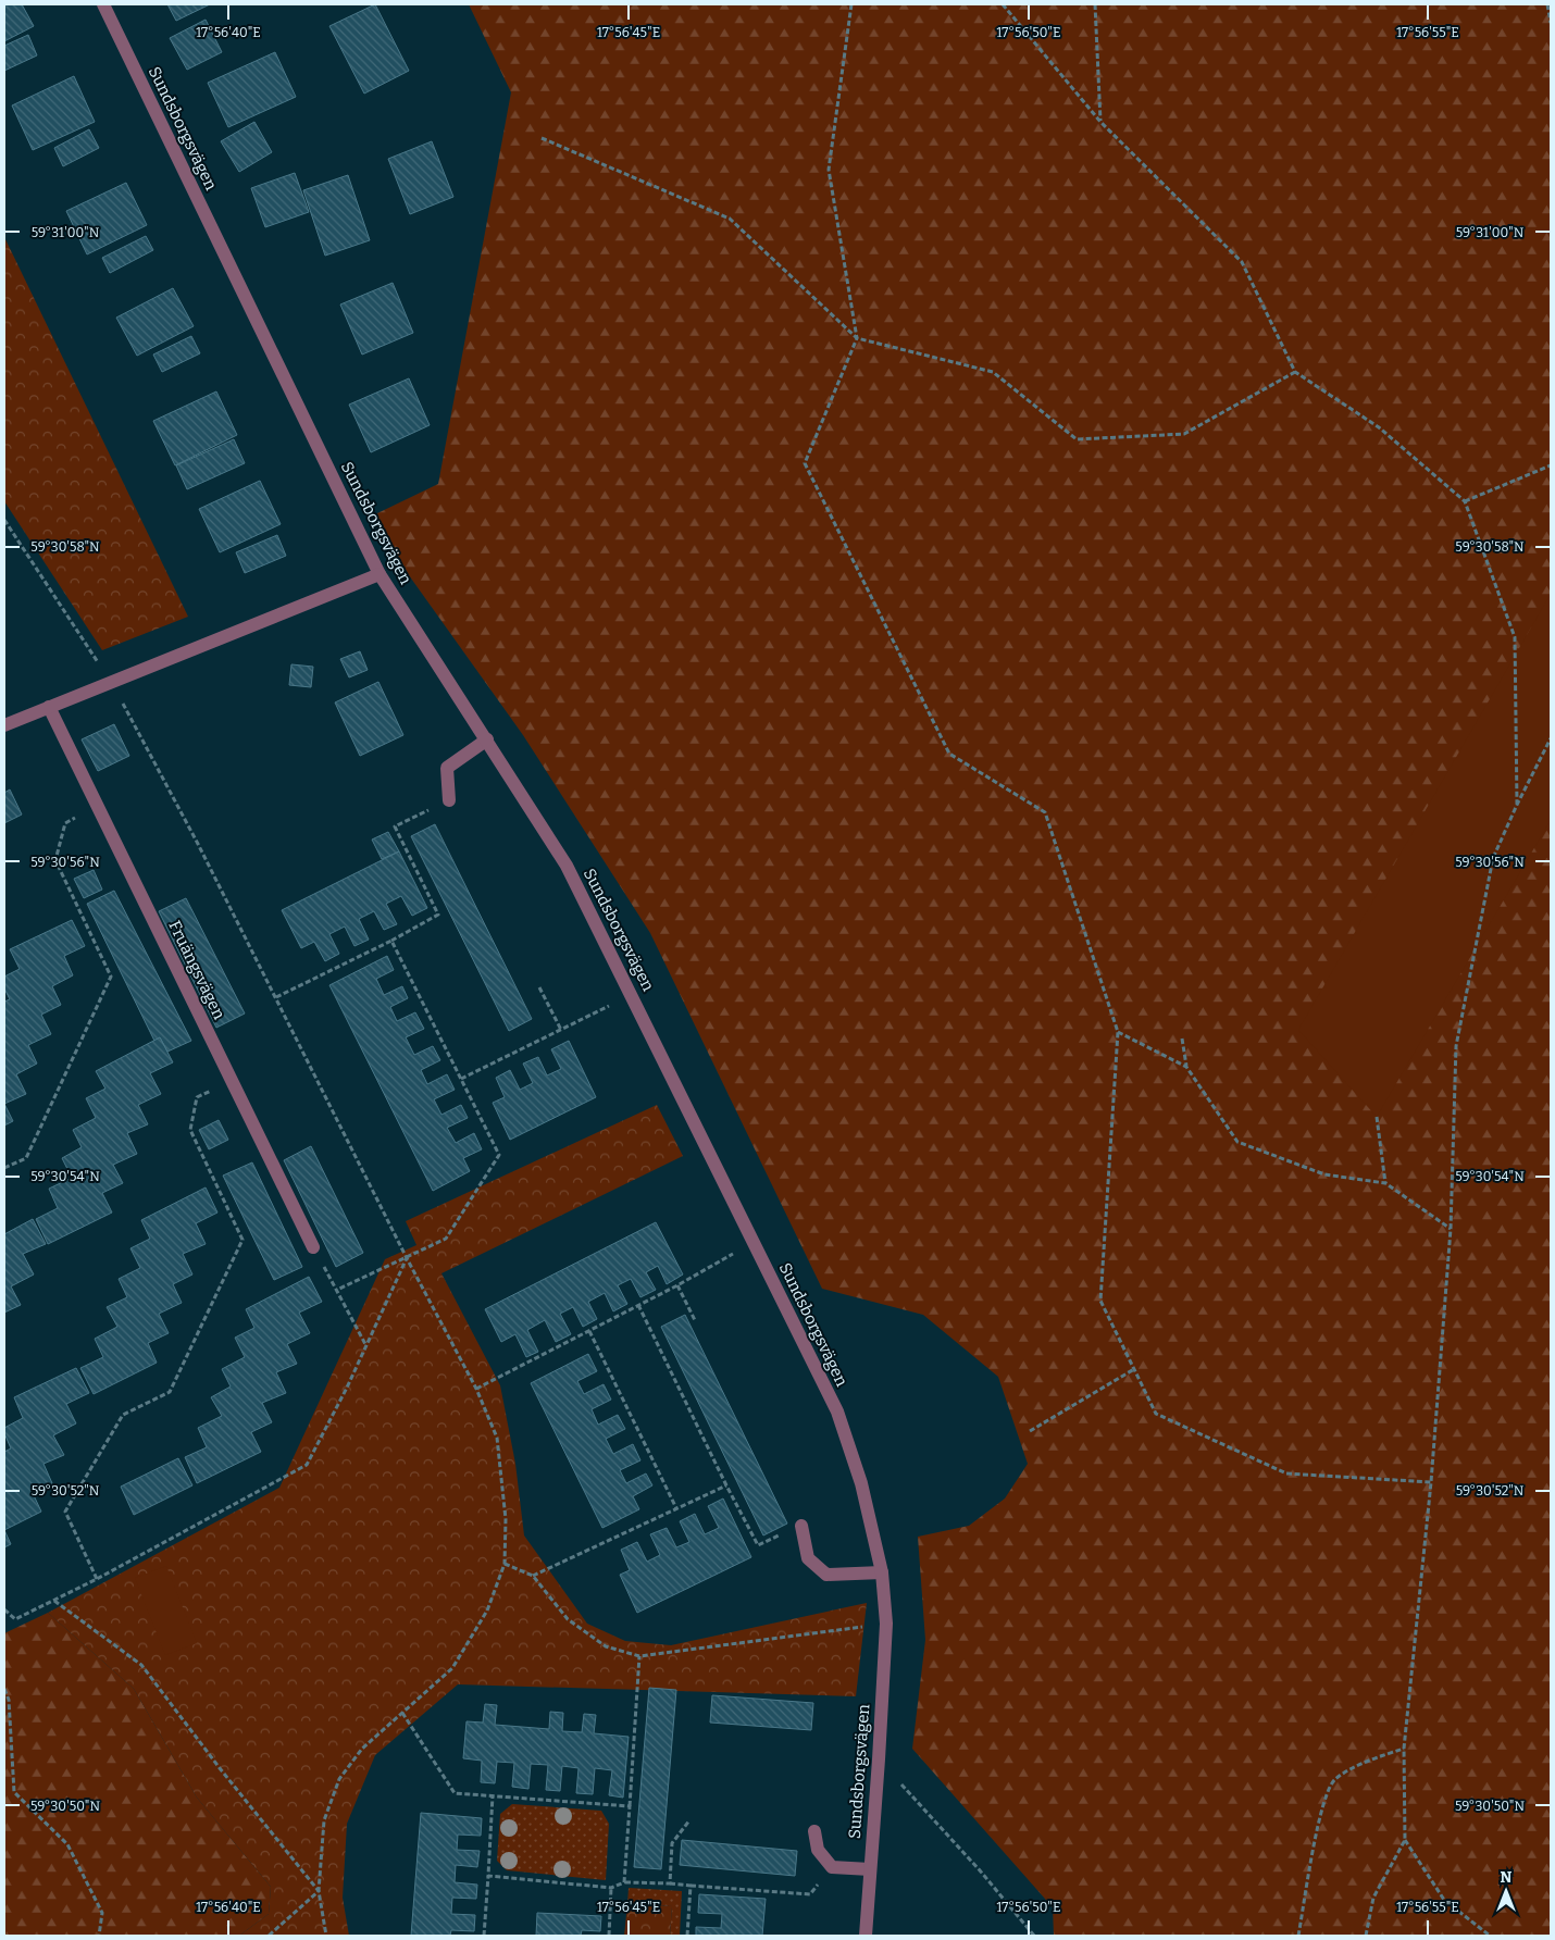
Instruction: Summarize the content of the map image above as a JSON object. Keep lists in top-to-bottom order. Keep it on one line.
{"streets":{"street":["Sundsborgsvägen","Fruängsvägen"]},"north":"top","coordinates":["17°56'40\"E","17°56'45\"E","17°56'50\"E","17°56'55\"E","59°31'00\"N","59°30'58\"N","59°30'56\"N","59°30'54\"N","59°30'52\"N","59°30'50\"N"]}
